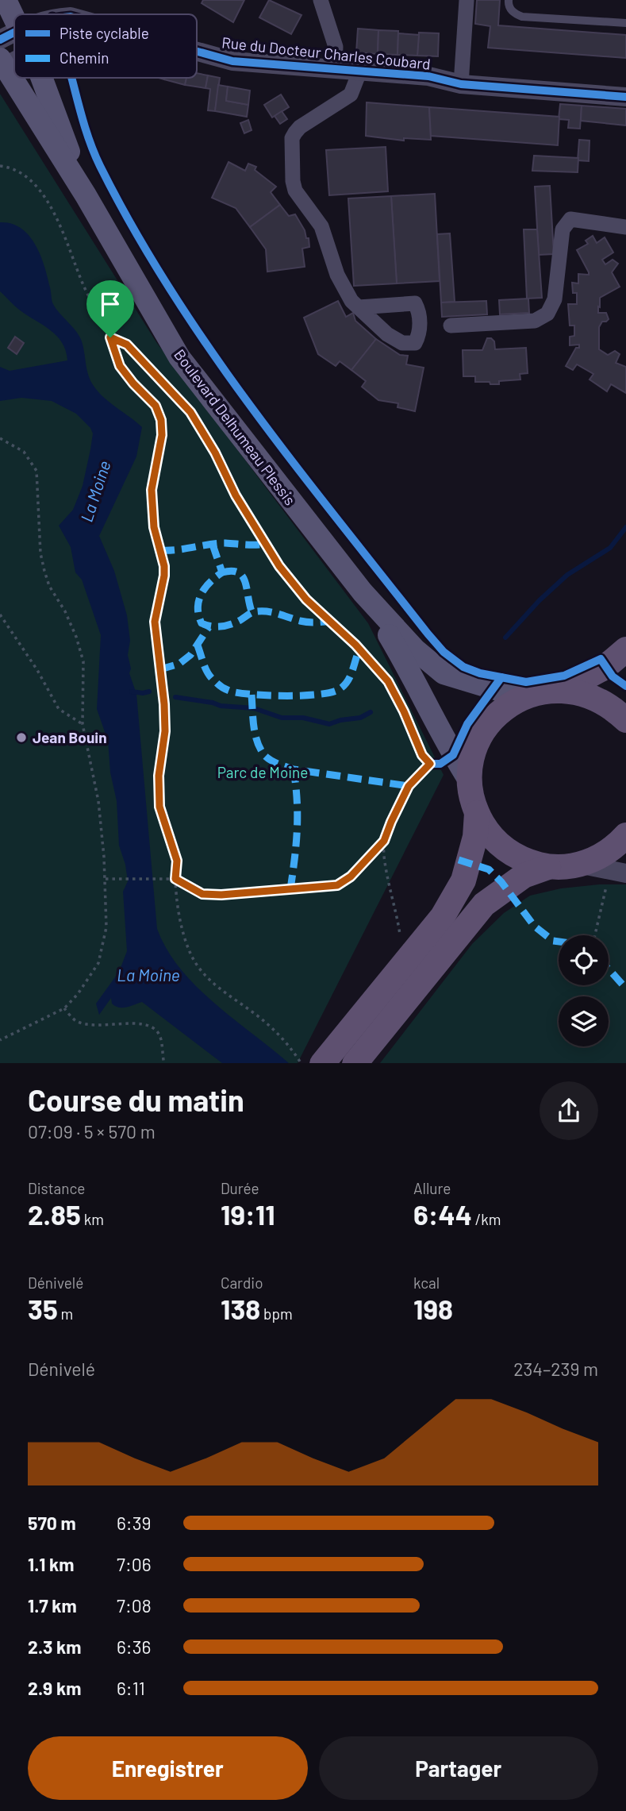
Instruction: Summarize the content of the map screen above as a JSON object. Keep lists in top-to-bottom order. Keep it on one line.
{"streets":{"main road":["Boulevard Delhumeau Plessis"],"street":["Rue du Docteur Charles Coubard"]},"water":["La Moine"],"parks":["Parc de Moine"],"places":["Jean Bouin"],"legend":["Piste cyclable","Chemin"],"page":{"heading":["Course du matin","07:09 · 5 × 570 m"],"stats":[["Distance","2.85 km"],["Durée","19:11"],["Allure","6:44 /km"],["Dénivelé","35 m"],["Cardio","138 bpm"],["kcal","198"]],"chart":["Dénivelé","234–239 m"],"list":[{"name":"570 m","note":"6:39"},{"name":"1.1 km","note":"7:06"},{"name":"1.7 km","note":"7:08"},{"name":"2.3 km","note":"6:36"},{"name":"2.9 km","note":"6:11"}],"buttons":["Enregistrer","Partager"]}}
